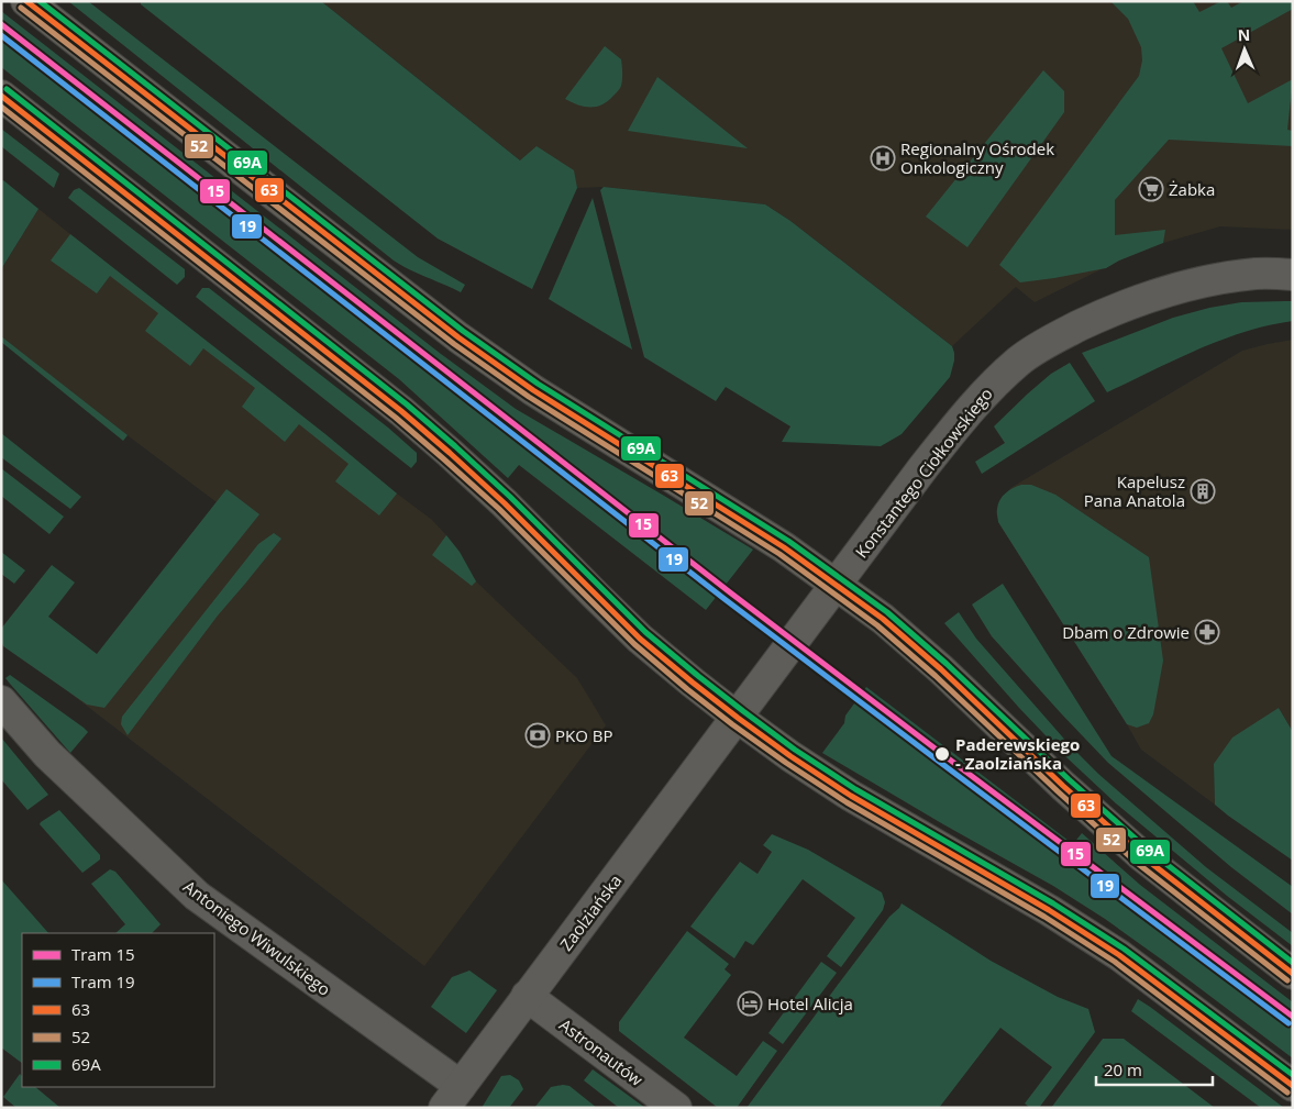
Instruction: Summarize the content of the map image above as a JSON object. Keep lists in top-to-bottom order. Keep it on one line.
{"streets":{"street":["Konstantego Ciołkowskiego","Zaolziańska","Antoniego Wiwulskiego","Astronautów"]},"crossings":[["Konstantego Ciołkowskiego","Zaolziańska"],["Zaolziańska","Antoniego Wiwulskiego"],["Zaolziańska","Astronautów"]],"places":{"hospital":["Regionalny Ośrodek Onkologiczny"],"supermarket":["Żabka"],"building":["Kapelusz Pana Anatola"],"pharmacy":["Dbam o Zdrowie"],"bank":["PKO BP"],"other":["Paderewskiego - Zaolziańska"],"hotel":["Hotel Alicja"]},"lines":["transit line 63","transit line 69A","transit line 52","tram line 15","tram line 19"],"legend":["Tram 15","Tram 19","63","52","69A"],"scale_bar":"20 m","north":"top"}
